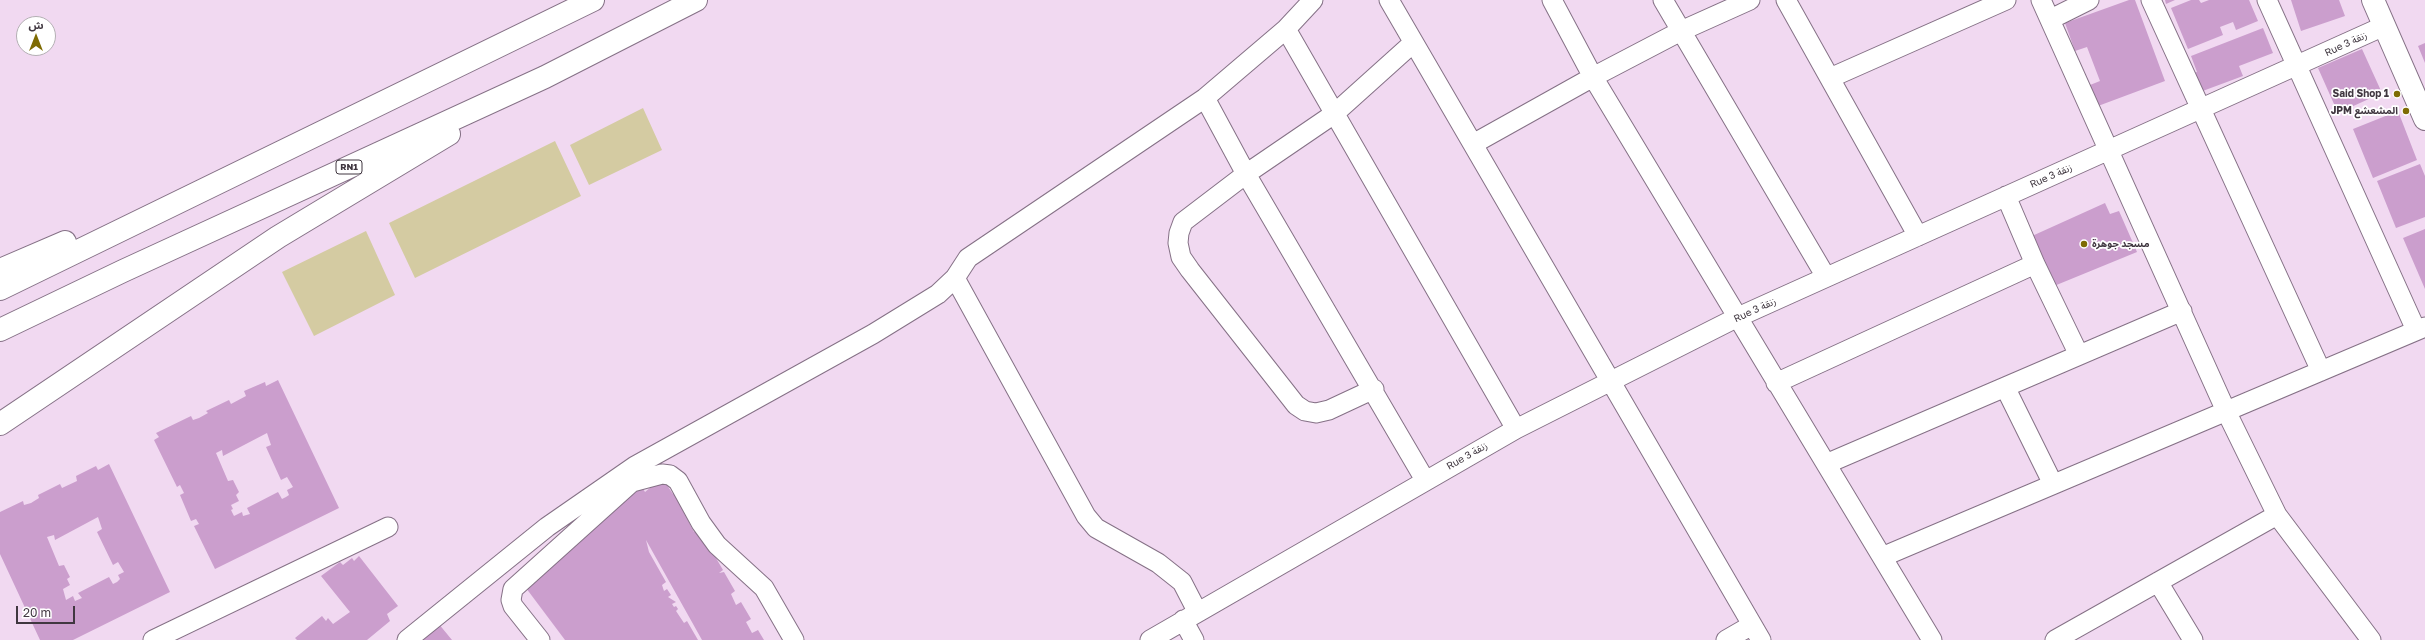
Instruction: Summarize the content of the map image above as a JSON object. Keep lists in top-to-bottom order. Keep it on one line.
{"streets":{"main road":["RN1"],"street":["Rue 3 زنقة"]},"places":["Said Shop 1","JPM المشعشع","مسجد جوهرة"],"scale_bar":"20 m","north":"top"}
